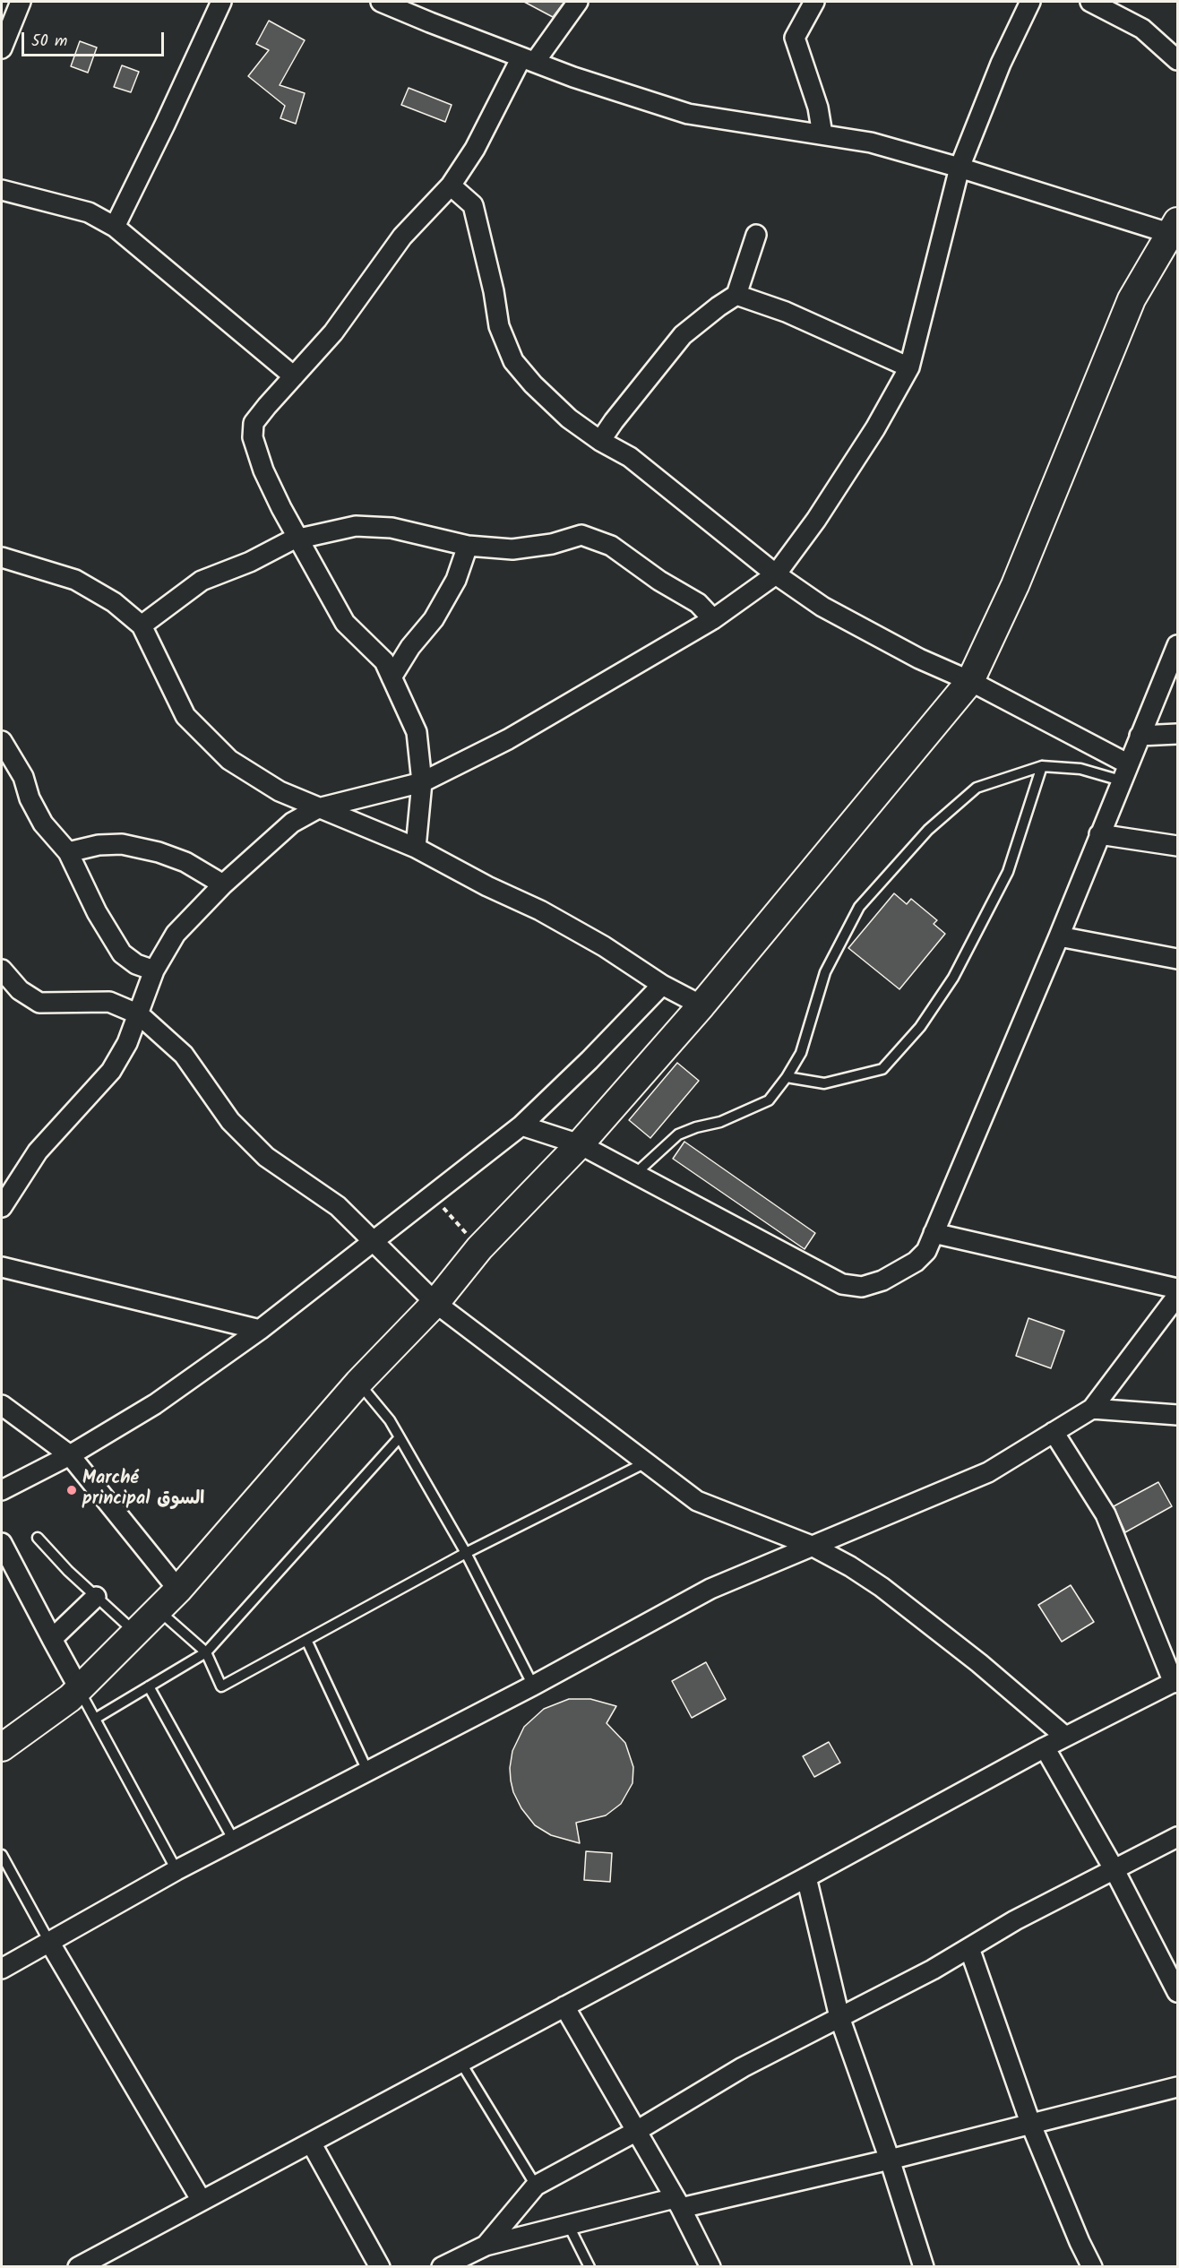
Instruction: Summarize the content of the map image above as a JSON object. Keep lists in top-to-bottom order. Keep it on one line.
{"places":["Marché principal السوق"],"scale_bar":"50 m"}
